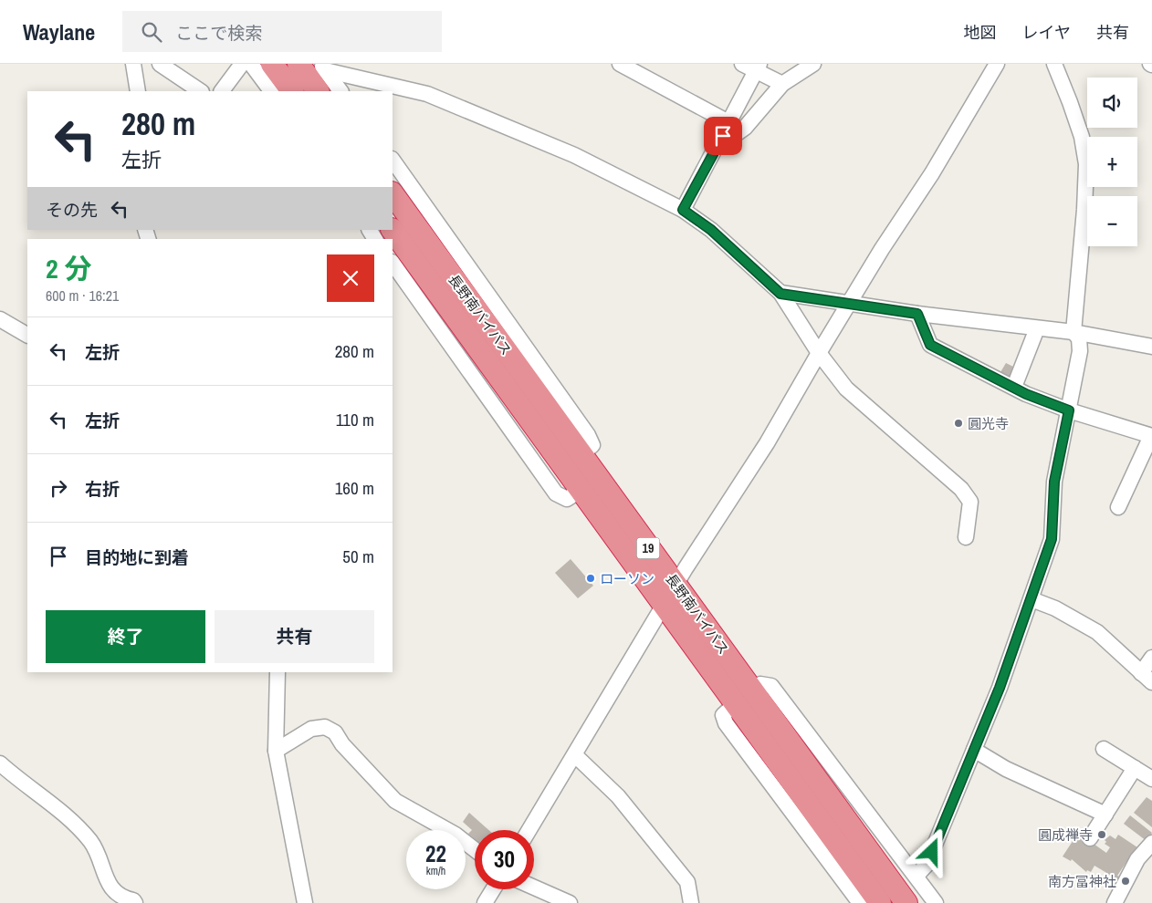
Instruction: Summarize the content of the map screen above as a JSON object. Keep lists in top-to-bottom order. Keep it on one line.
{"streets":{"highway":["長野南バイパス","19"]},"places":["圓光寺","ローソン","圓成禅寺","南方冨神社"],"page":{"header":"Waylane","search":"ここで検索","nav":["地図","レイヤ","共有"],"map_buttons":["+","−"],"turn":["280 m","左折"],"then":"その先","heading":["2 分","600 m · 16:21"],"list":[{"name":"左折","value":"280 m"},{"name":"左折","value":"110 m"},{"name":"右折","value":"160 m"},{"name":"目的地に到着","value":"50 m"}],"buttons":["終了","共有"],"speed":"22 km/h","limit":"30"}}
